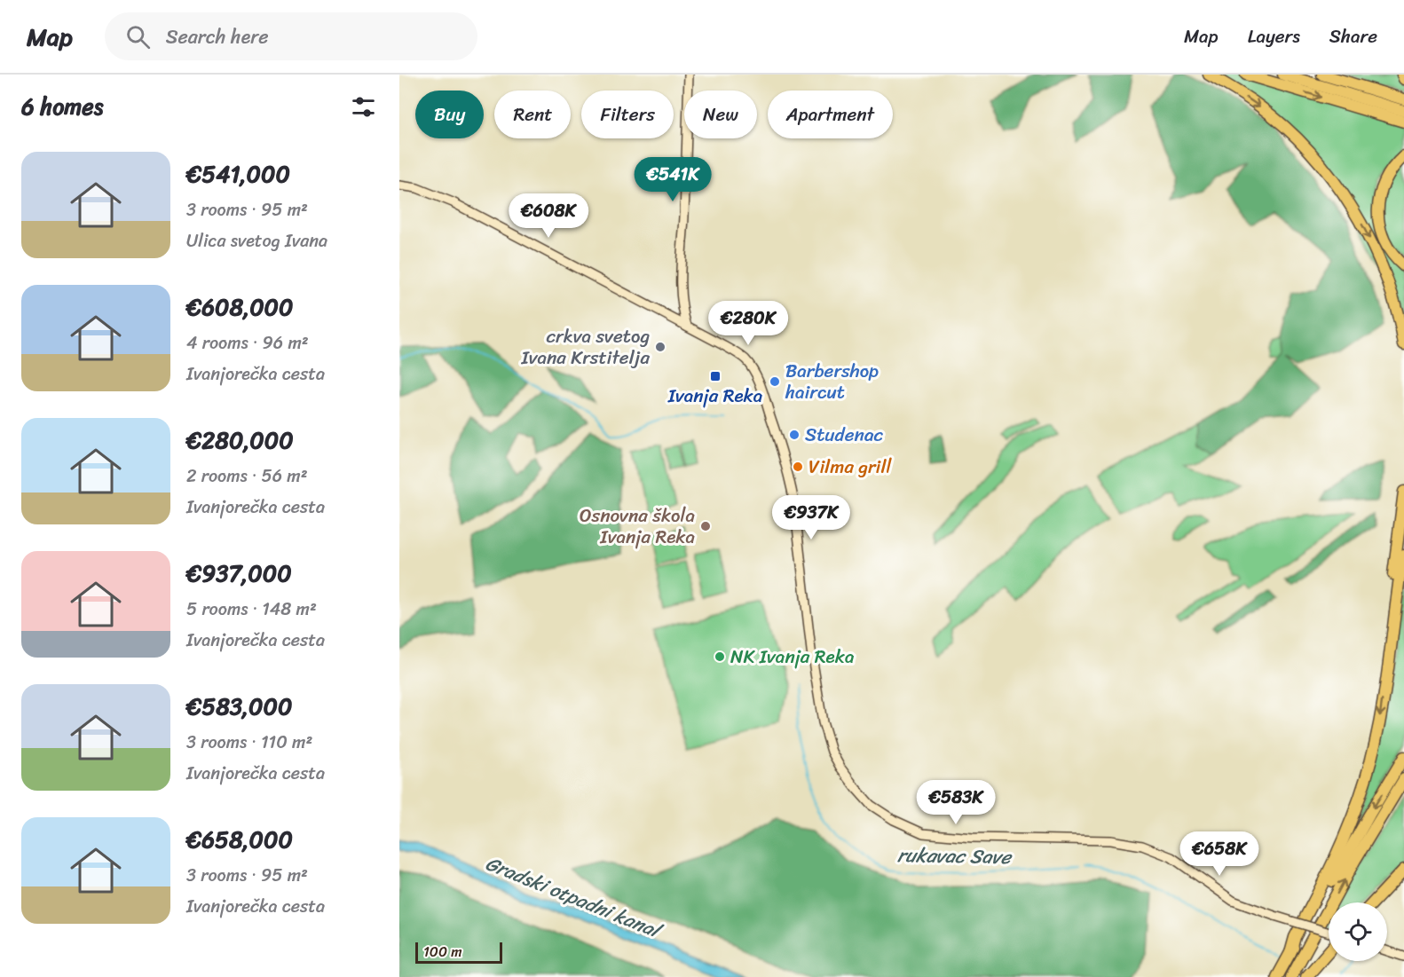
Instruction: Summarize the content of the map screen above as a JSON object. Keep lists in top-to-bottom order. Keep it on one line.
{"water":["rukavac Save","Gradski otpadni kanal"],"places":{"other":["crkva svetog Ivana Krstitelja","Barbershop haircut","Studenac","Vilma grill","Osnovna škola Ivanja Reka","NK Ivanja Reka"],"transit":["Ivanja Reka"]},"scale_bar":"100 m","page":{"header":"Map","search":"Search here","nav":["Map","Layers","Share"],"heading":"6 homes","chip":["Buy","Rent","Filters","New","Apartment"],"list":[{"name":"€541,000","note":"3 rooms · 95 m² · Ulica svetog Ivana"},{"name":"€608,000","note":"4 rooms · 96 m² · Ivanjorečka cesta"},{"name":"€280,000","note":"2 rooms · 56 m² · Ivanjorečka cesta"},{"name":"€937,000","note":"5 rooms · 148 m² · Ivanjorečka cesta"},{"name":"€583,000","note":"3 rooms · 110 m² · Ivanjorečka cesta"},{"name":"€658,000","note":"3 rooms · 95 m² · Ivanjorečka cesta"}],"price":["€541K","€608K","€280K","€937K","€583K","€658K"],"scale":"100 m"}}
